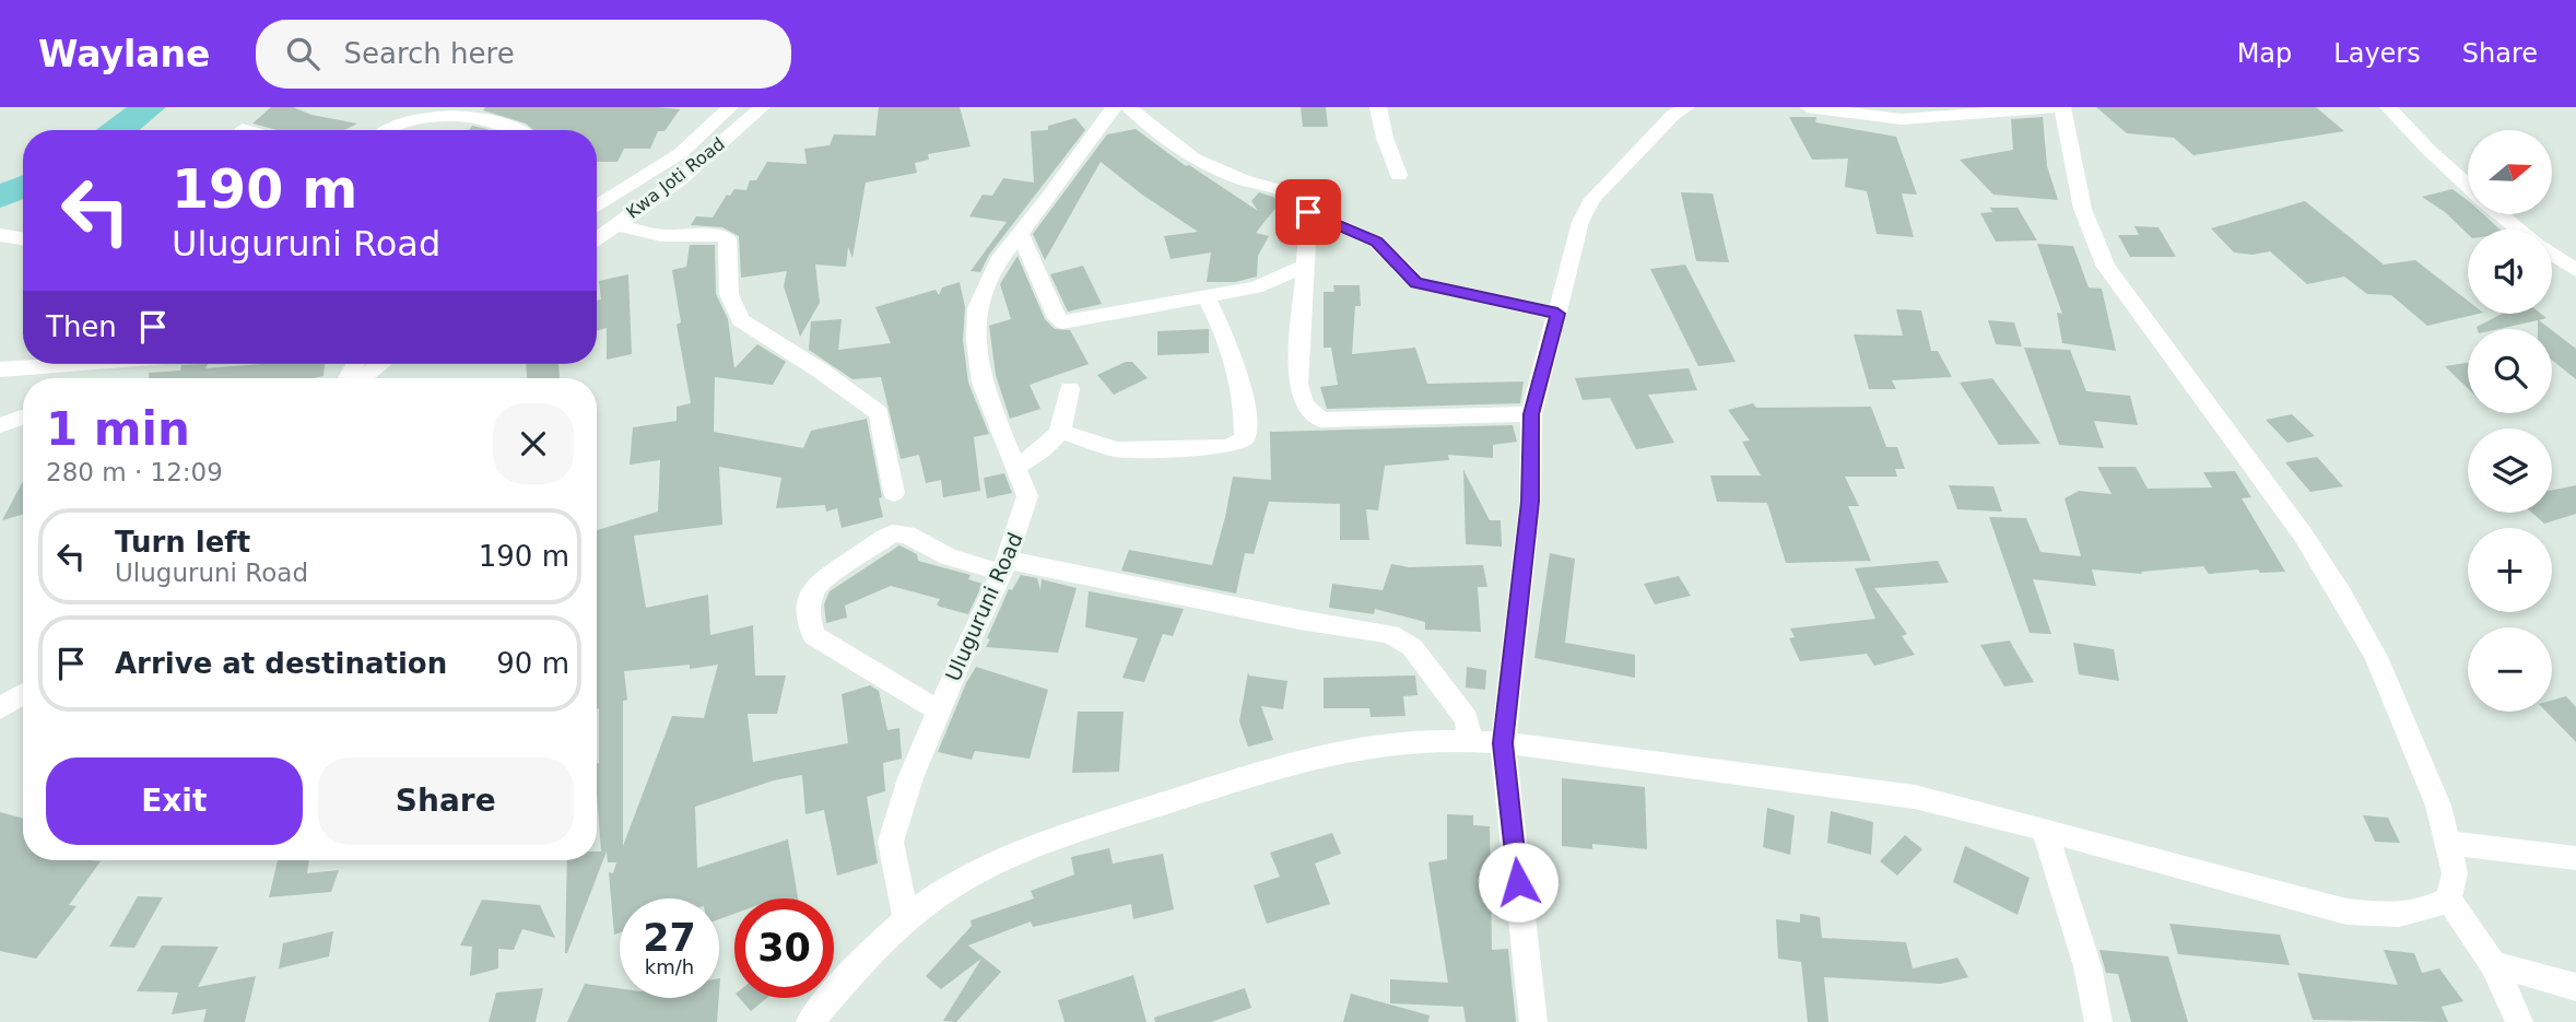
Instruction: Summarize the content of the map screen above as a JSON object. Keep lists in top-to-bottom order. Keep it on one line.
{"streets":{"street":["Kwa Joti Road","Uluguruni Road"]},"north":"right","page":{"header":"Waylane","search":"Search here","nav":["Map","Layers","Share"],"map_buttons":["+","−"],"turn":["190 m","Uluguruni Road"],"then":"Then","heading":["1 min","280 m · 12:09"],"list":[{"name":"Turn left","note":"Uluguruni Road","value":"190 m"},{"name":"Arrive at destination","value":"90 m"}],"buttons":["Exit","Share"],"speed":"27 km/h","limit":"30"}}
